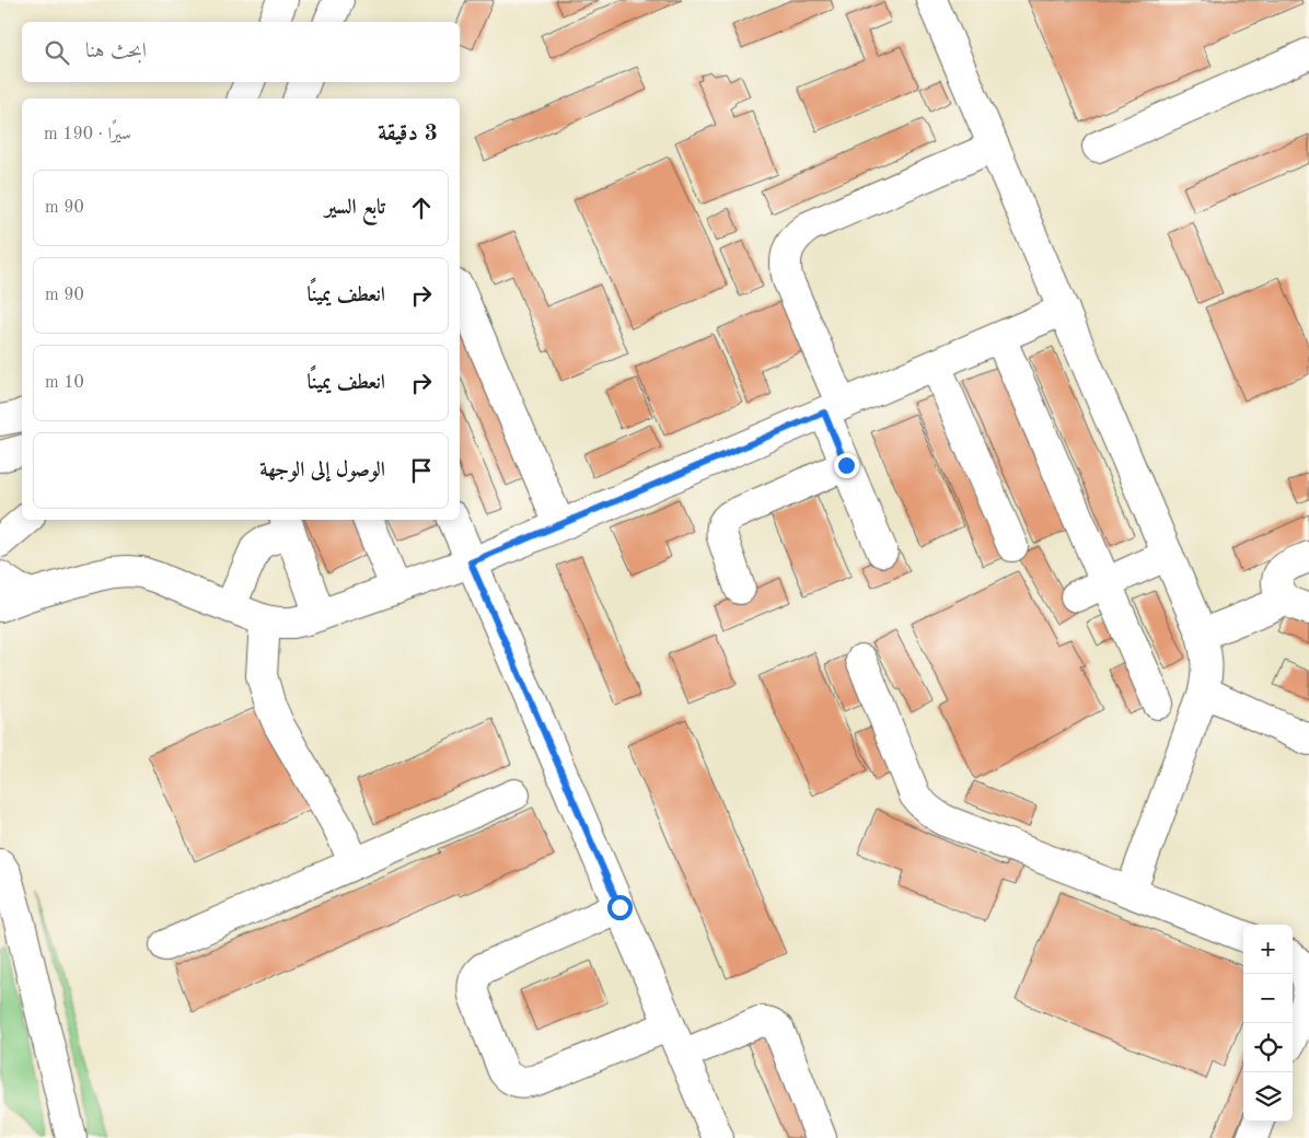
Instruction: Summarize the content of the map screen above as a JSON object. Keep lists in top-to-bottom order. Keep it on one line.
{"page":{"search":"ابحث هنا","heading":["3 دقيقة","سيرًا · 190 m"],"list":[["تابع السير","90 m"],["انعطف يمينًا","90 m"],["انعطف يمينًا","10 m"],"الوصول إلى الوجهة"],"map_buttons":["+","−"]}}
